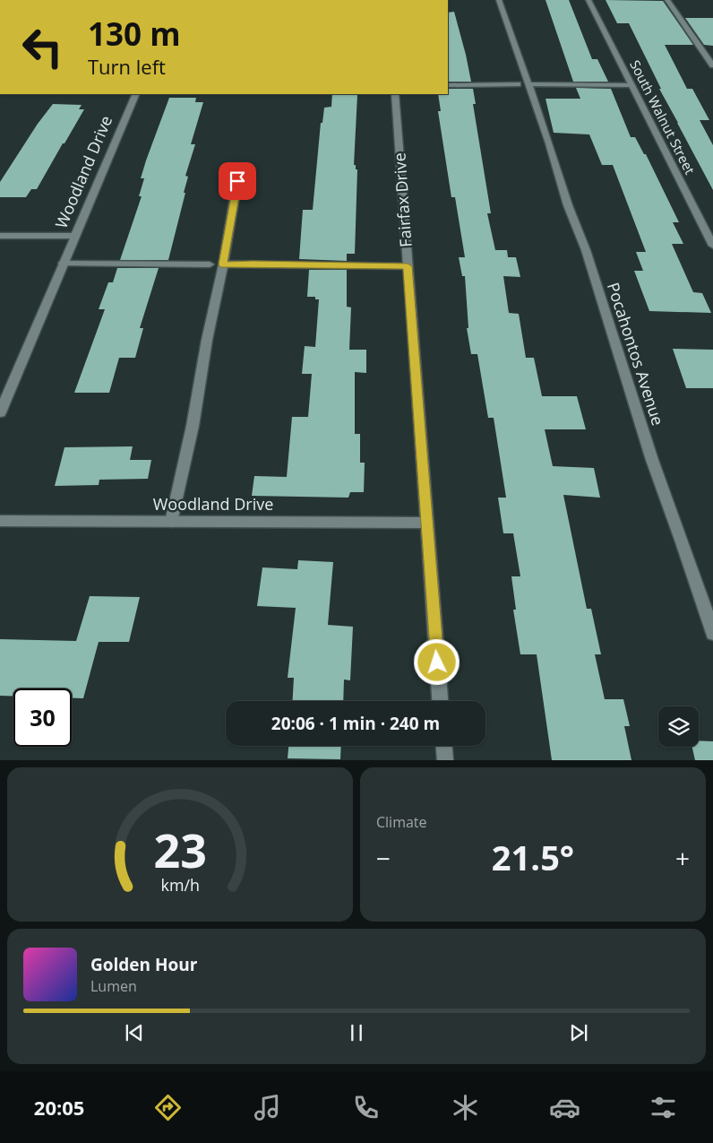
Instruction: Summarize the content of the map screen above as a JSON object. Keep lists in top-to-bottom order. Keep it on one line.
{"streets":{"street":["South Walnut Street","Woodland Drive","Fairfax Drive","Pocahontos Avenue"]},"crossings":[["Woodland Drive","Fairfax Drive"]],"page":{"turn":["130 m","Turn left"],"limit":"30","trip":"20:06 · 1 min · 240 m","tile":"Climate","heat":["−","21.5°","+"],"song":["Golden Hour","Lumen"],"tabs":"20:05","gauge":["23","km/h"]}}
